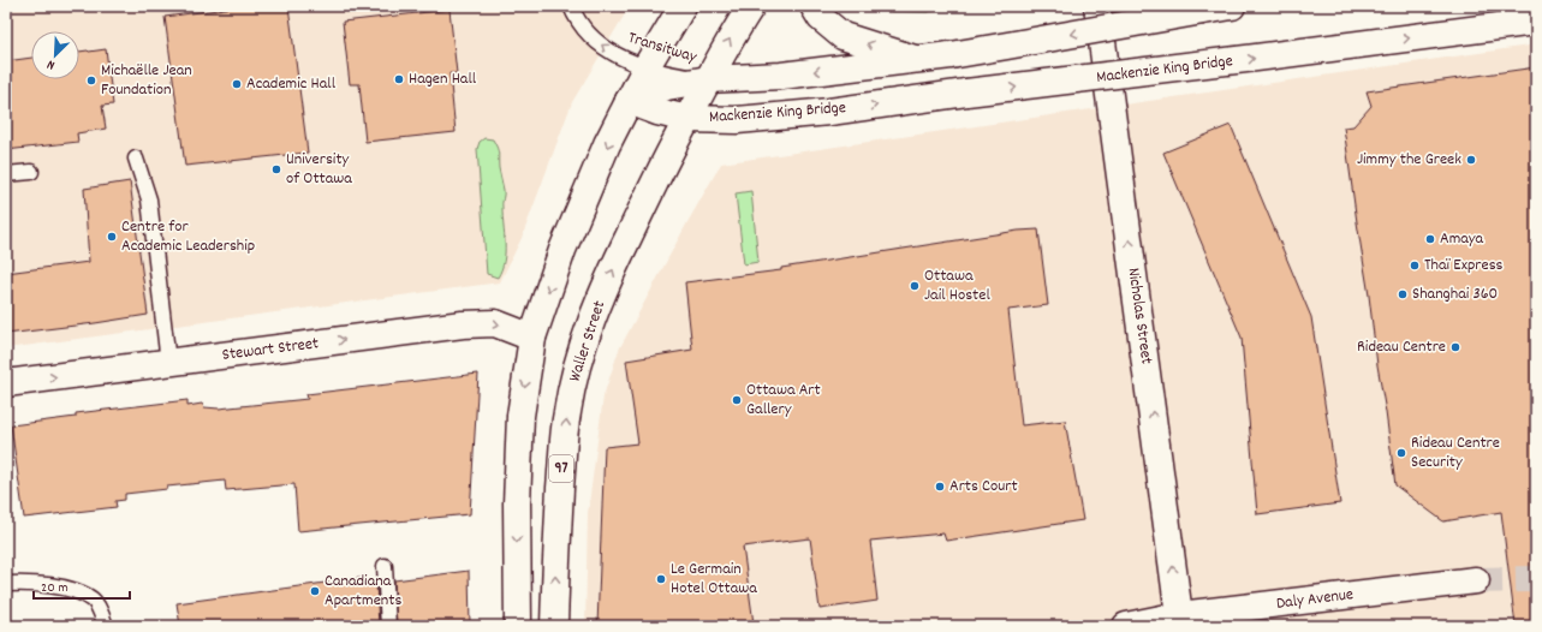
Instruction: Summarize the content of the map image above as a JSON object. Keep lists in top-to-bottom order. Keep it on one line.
{"streets":{"main road":["Mackenzie King Bridge","Nicholas Street","Waller Street","Stewart Street","97","Daly Avenue"],"lane":["Transitway"]},"crossings":[["Transitway","Waller Street"],["Mackenzie King Bridge","Waller Street"],["Nicholas Street","Daly Avenue"]],"one_way":["Transitway","Nicholas Street","Stewart Street"],"places":["Hagen Hall","Michaëlle Jean Foundation","Academic Hall","Jimmy the Greek","University of Ottawa","Centre for Academic Leadership","Amaya","Thaï Express","Ottawa Jail Hostel","Shanghai 360","Rideau Centre","Ottawa Art Gallery","Rideau Centre Security","Arts Court","Le Germain Hotel Ottawa","Canadiana Apartments"],"scale_bar":"20 m","north":"bottom left"}
